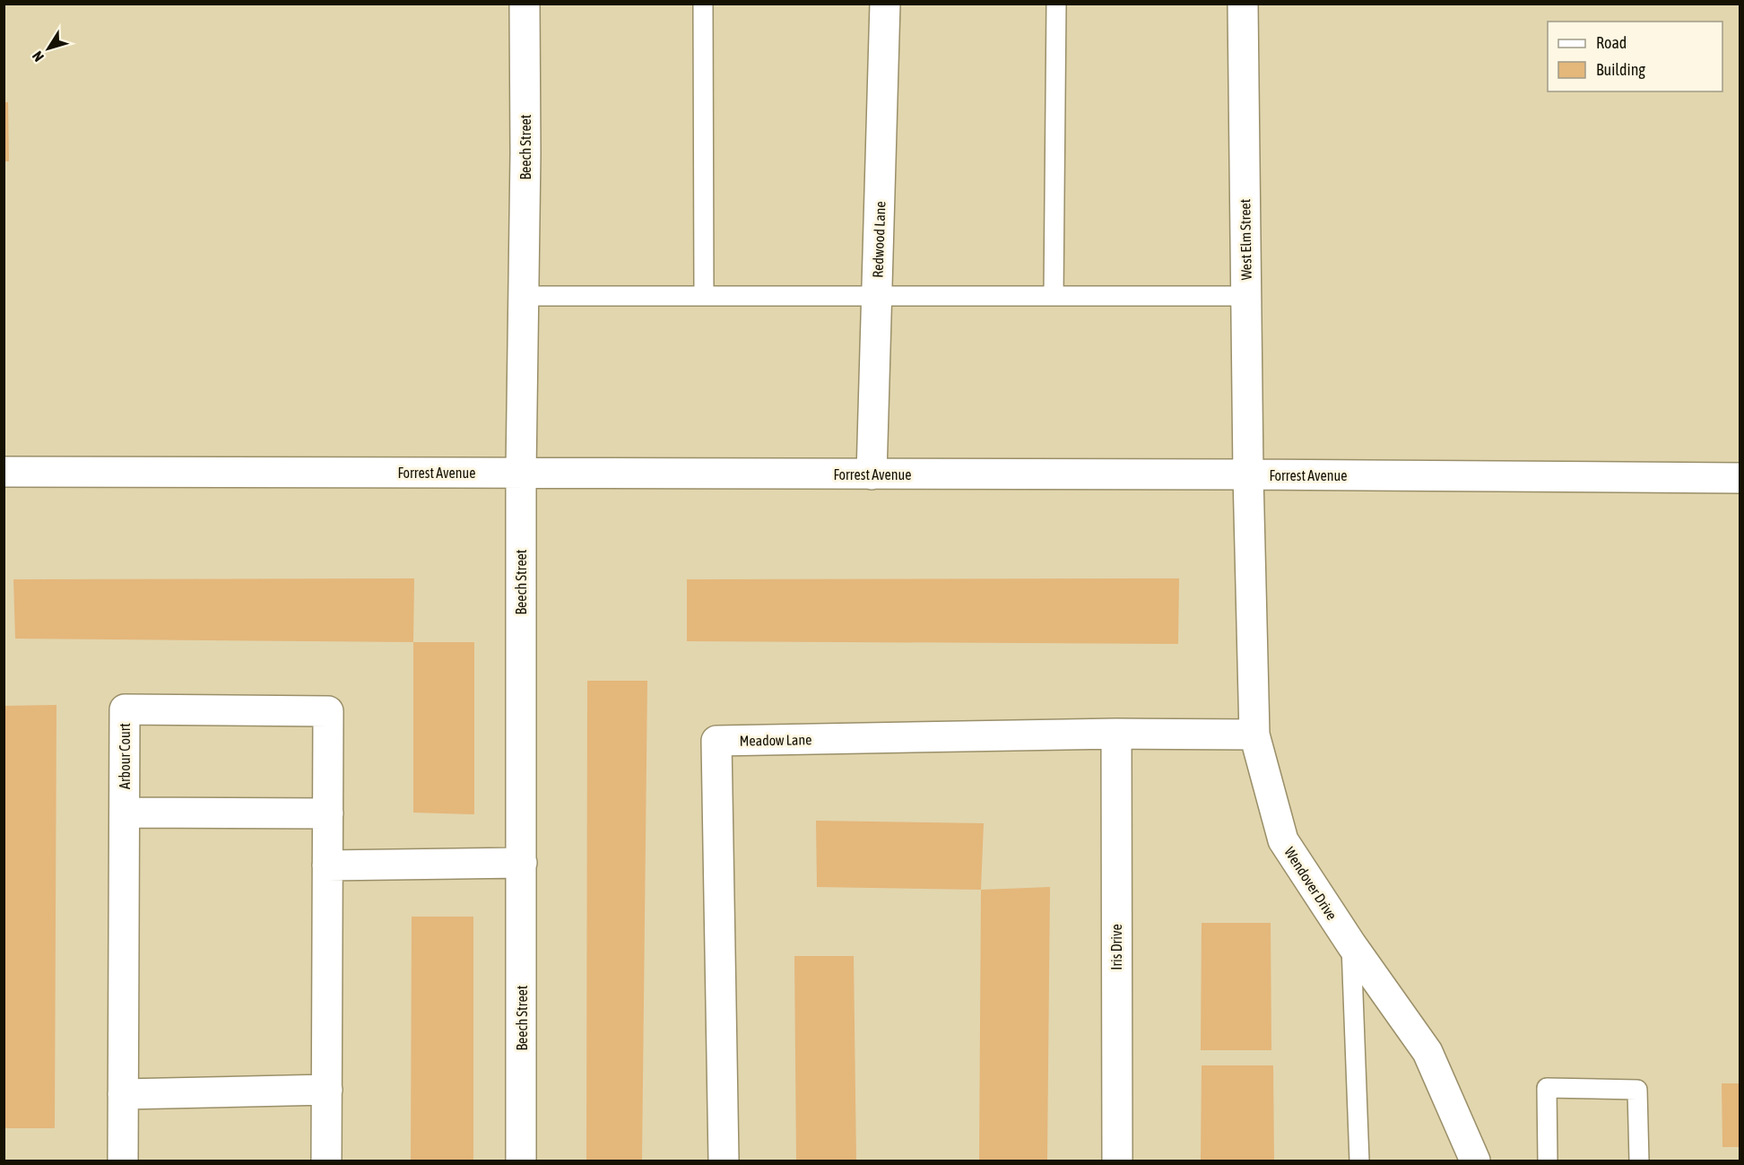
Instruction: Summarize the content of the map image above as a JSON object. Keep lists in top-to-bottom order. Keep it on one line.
{"streets":{"street":["Beech Street","Redwood Lane","West Elm Street","Forrest Avenue","Meadow Lane","Arbour Court","Wendover Drive","Iris Drive"]},"crossings":[["Beech Street","Forrest Avenue"],["Redwood Lane","Forrest Avenue"],["West Elm Street","Forrest Avenue"],["West Elm Street","Wendover Drive"],["Forrest Avenue","Wendover Drive"],["Meadow Lane","Wendover Drive"],["Meadow Lane","Iris Drive"]],"legend":["Road","Building"],"north":"bottom left"}
